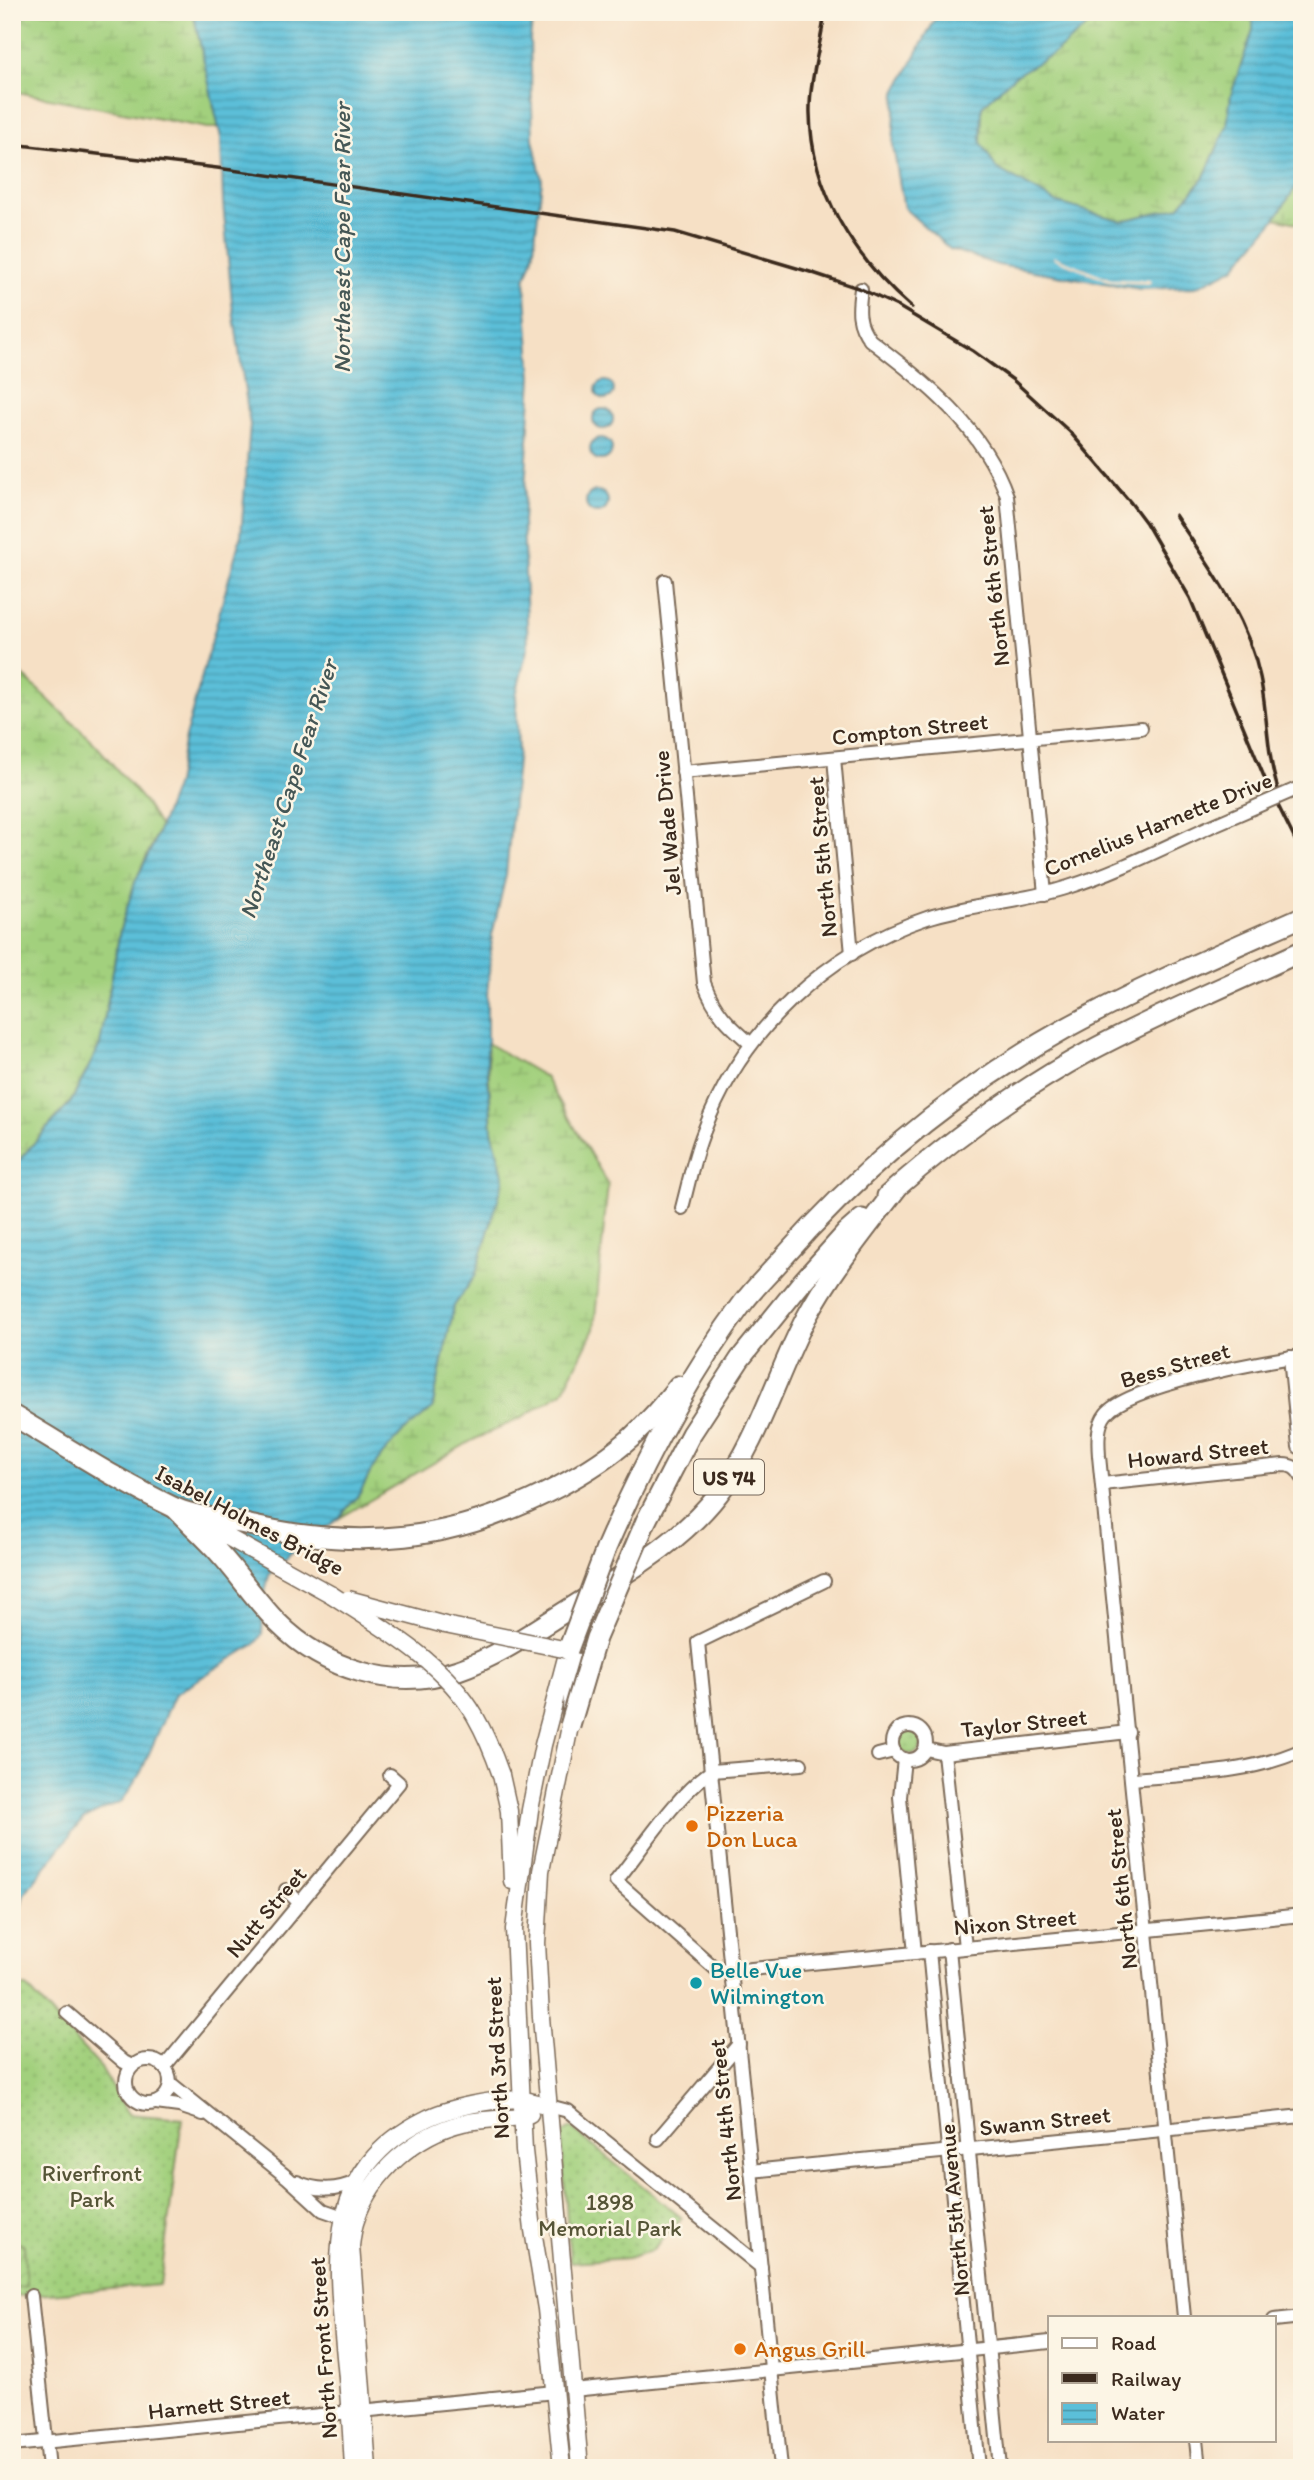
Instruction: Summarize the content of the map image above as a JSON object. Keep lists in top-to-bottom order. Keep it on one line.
{"streets":{"highway":["US 74","Isabel Holmes Bridge"],"main road":["North 3rd Street","North Front Street"],"street":["North 6th Street","Compton Street","Jel Wade Drive","Cornelius Harnette Drive","North 5th Street","Bess Street","Howard Street","Taylor Street","Nutt Street","Nixon Street","North 4th Street","Swann Street","North 5th Avenue","Harnett Street"]},"crossings":[["North 6th Street","Compton Street"],["North 6th Street","Cornelius Harnette Drive"],["North 6th Street","Bess Street"],["North 6th Street","Howard Street"],["North 6th Street","Taylor Street"],["North 6th Street","Nixon Street"],["North 6th Street","Swann Street"],["Compton Street","Jel Wade Drive"],["Compton Street","North 5th Street"],["Jel Wade Drive","Cornelius Harnette Drive"],["Cornelius Harnette Drive","North 5th Street"],["US 74","Isabel Holmes Bridge"],["Isabel Holmes Bridge","North 3rd Street"],["Nixon Street","North 4th Street"],["Nixon Street","North 5th Avenue"],["North 3rd Street","North Front Street"],["North 3rd Street","Harnett Street"],["North 4th Street","Swann Street"],["Swann Street","North 5th Avenue"],["North Front Street","Harnett Street"]],"water":["Northeast Cape Fear River"],"parks":["Riverfront Park","1898 Memorial Park"],"places":["Pizzeria Don Luca","Belle Vue Wilmington","Angus Grill"],"legend":["Road","Railway","Water"]}
